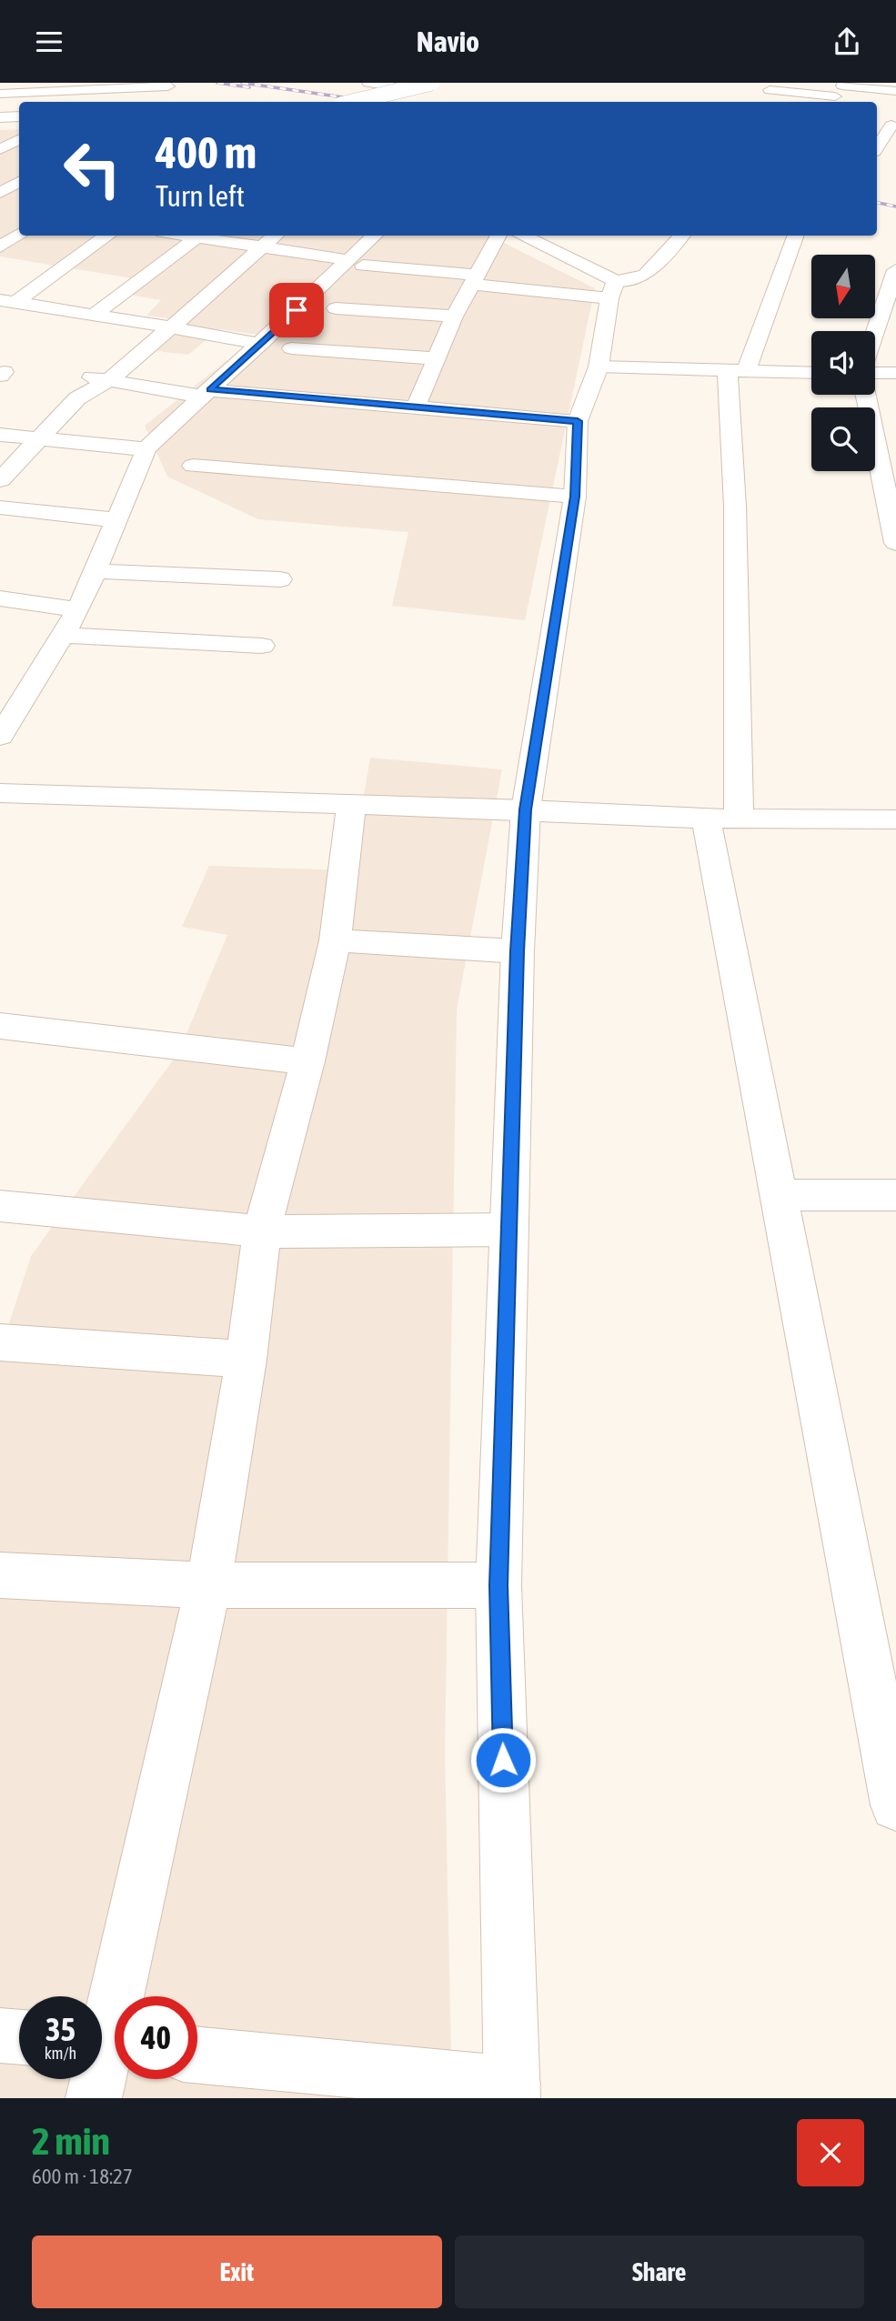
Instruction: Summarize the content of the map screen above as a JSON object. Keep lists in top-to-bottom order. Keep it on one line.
{"north":"bottom","page":{"header":"Navio","turn":["400 m","Turn left"],"speed":"35 km/h","limit":"40","heading":["2 min","600 m · 18:27"],"buttons":["Exit","Share"]}}
